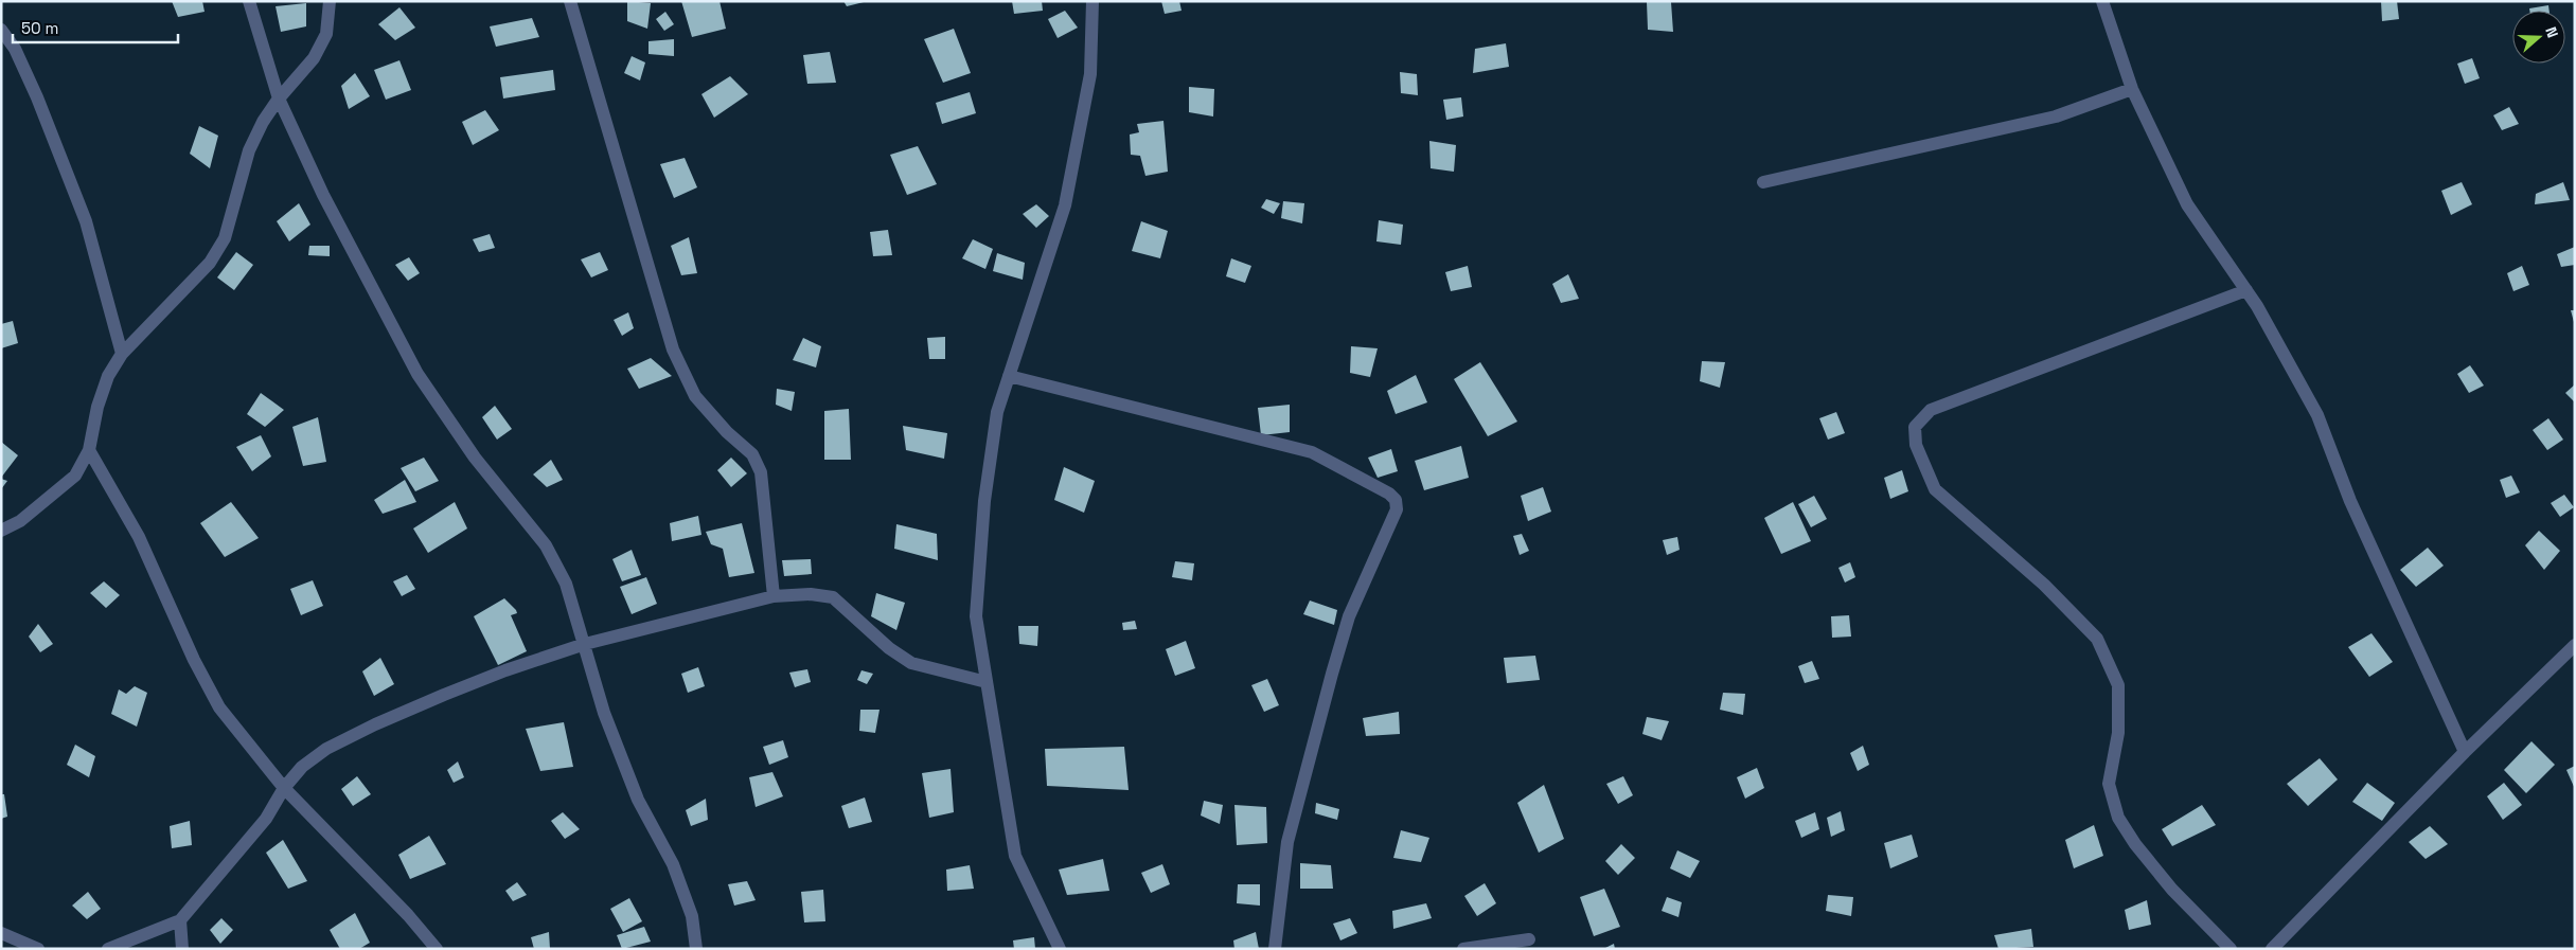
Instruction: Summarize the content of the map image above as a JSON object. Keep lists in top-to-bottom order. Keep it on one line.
{"scale_bar":"50 m","north":"right"}
